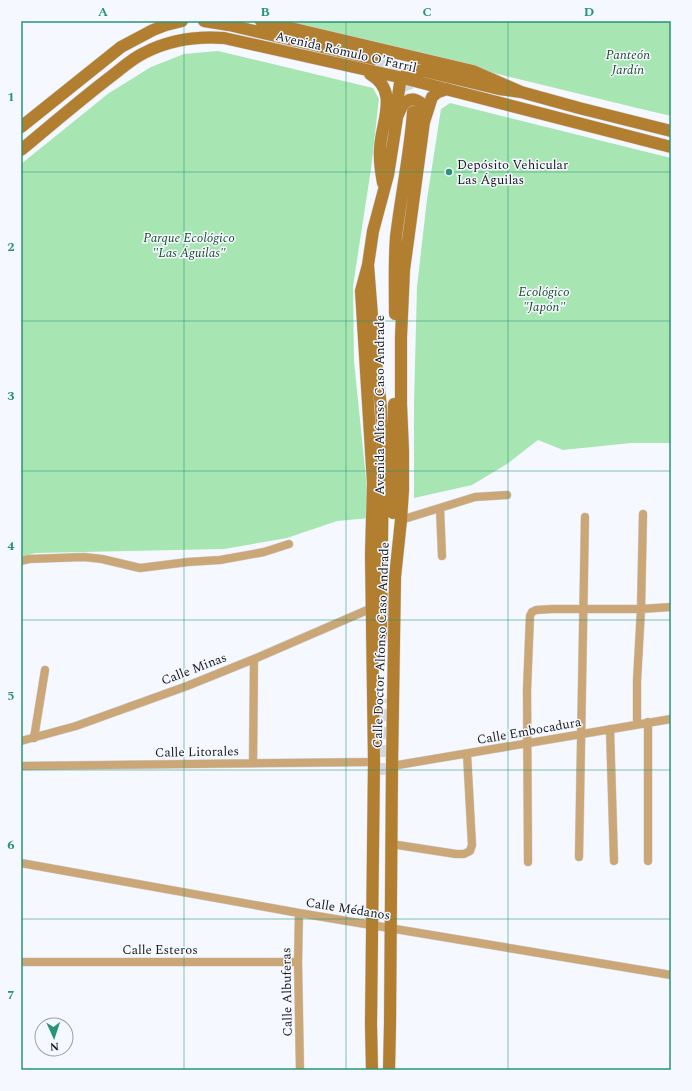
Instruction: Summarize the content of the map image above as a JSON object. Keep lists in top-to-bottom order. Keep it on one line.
{"streets":{"main road":["Avenida Rómulo O'Farril","Avenida Alfonso Caso Andrade","Calle Doctor Alfonso Caso Andrade"],"street":["Calle Minas","Calle Embocadura","Calle Litorales","Calle Médanos","Calle Esteros","Calle Albuferas"]},"crossings":[["Avenida Rómulo O'Farril","Avenida Alfonso Caso Andrade"],["Avenida Rómulo O'Farril","Calle Doctor Alfonso Caso Andrade"],["Avenida Alfonso Caso Andrade","Calle Doctor Alfonso Caso Andrade"],["Calle Doctor Alfonso Caso Andrade","Calle Minas"],["Calle Doctor Alfonso Caso Andrade","Calle Embocadura"],["Calle Doctor Alfonso Caso Andrade","Calle Litorales"],["Calle Doctor Alfonso Caso Andrade","Calle Médanos"],["Calle Médanos","Calle Albuferas"],["Calle Esteros","Calle Albuferas"]],"parks":["Panteón Jardín","Parque Ecológico \"Las Águilas\"","Ecológico \"Japón\""],"places":["Depósito Vehicular Las Águilas"],"north":"bottom","grid":{"columns":["A","B","C","D"],"rows":["1","2","3","4","5","6","7"]}}
